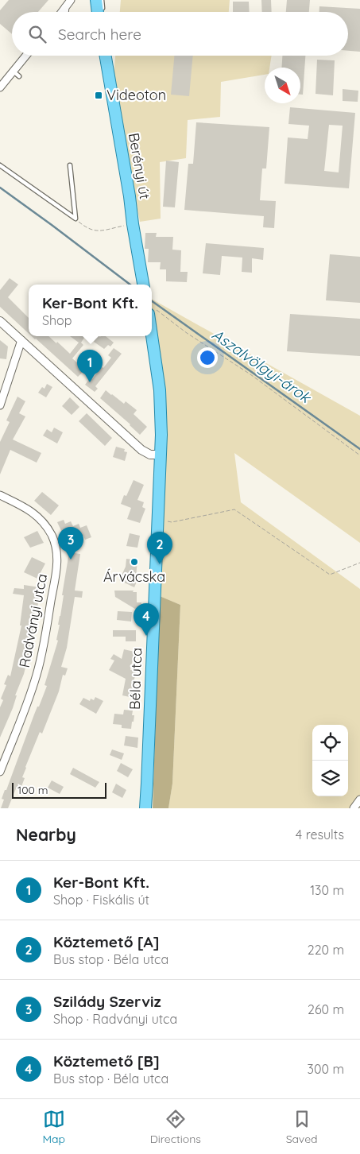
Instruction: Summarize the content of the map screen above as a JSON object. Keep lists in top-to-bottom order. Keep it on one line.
{"streets":{"main road":["Berényi út","Béla utca"],"street":["Radványi utca"]},"water":["Aszalvölgyi-árok"],"places":{"transit":["Videoton"],"other":["Árvácska"]},"scale_bar":"100 m","north":"bottom right","page":{"search":"Search here","popup":["Ker-Bont Kft.","Shop"],"pins":["1","3","2","4"],"scale":"100 m","heading":["Nearby","4 results"],"list":[{"mark":"1","name":"Ker-Bont Kft.","note":"Shop · Fiskális út","value":"130 m"},{"mark":"2","name":"Köztemető [A]","note":"Bus stop · Béla utca","value":"220 m"},{"mark":"3","name":"Szilády Szerviz","note":"Shop · Radványi utca","value":"260 m"},{"mark":"4","name":"Köztemető [B]","note":"Bus stop · Béla utca","value":"300 m"}],"nav":["Map","Directions","Saved"]}}
